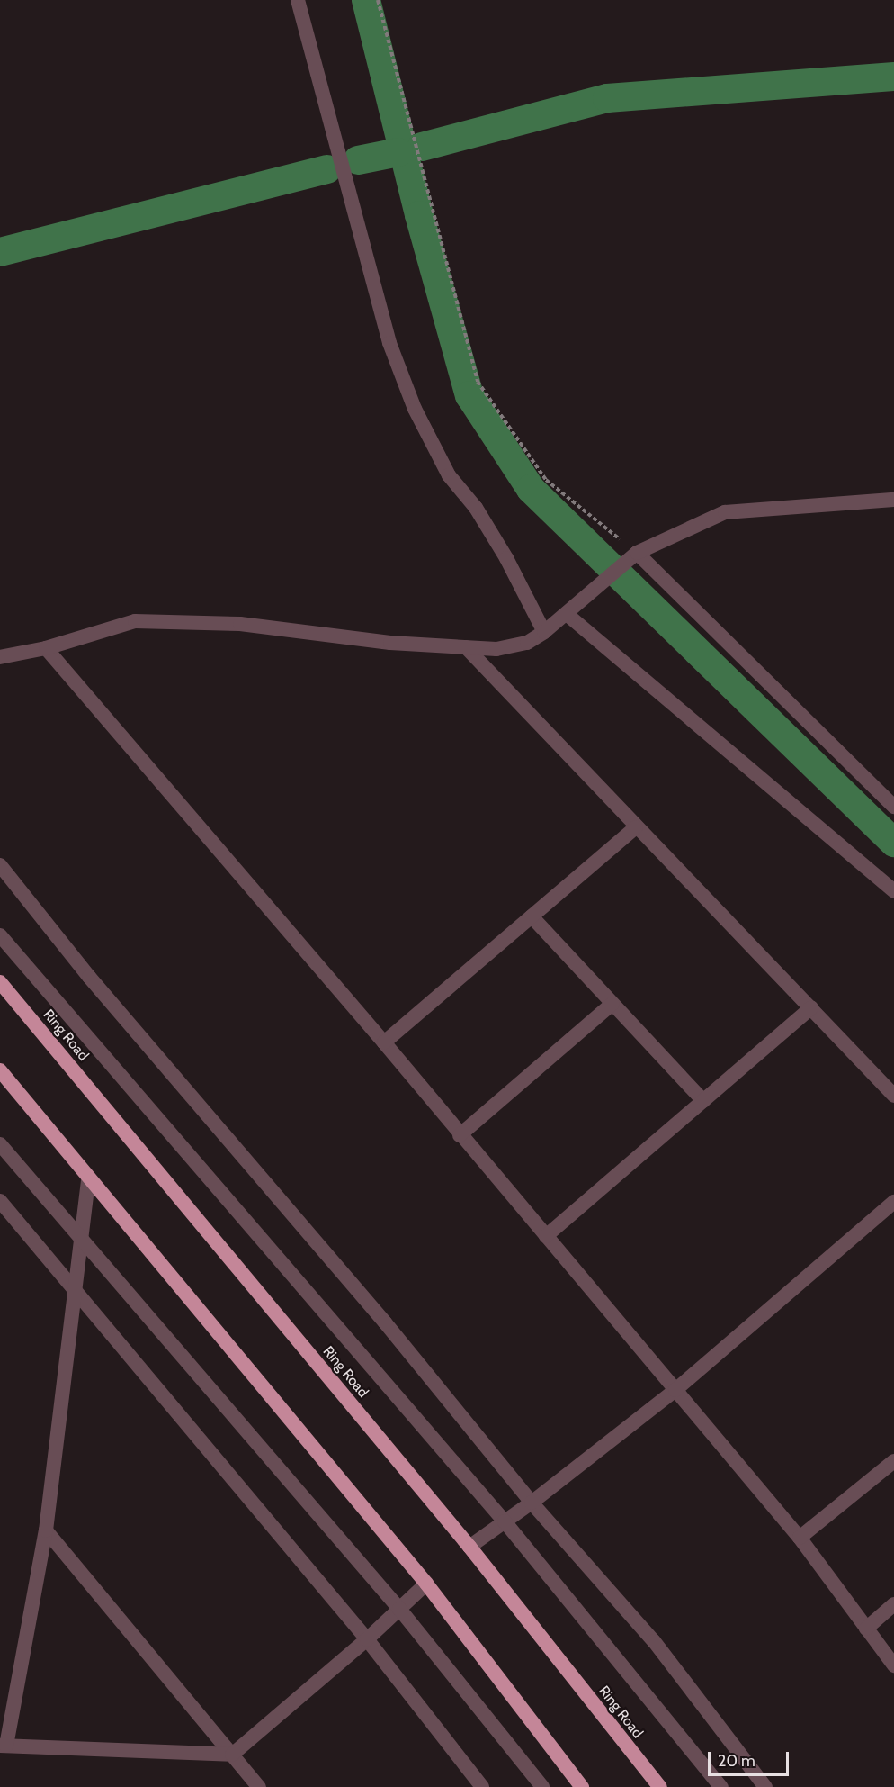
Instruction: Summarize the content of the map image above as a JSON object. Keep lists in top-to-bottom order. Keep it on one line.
{"streets":{"highway":["Ring Road"]},"scale_bar":"20 m"}
